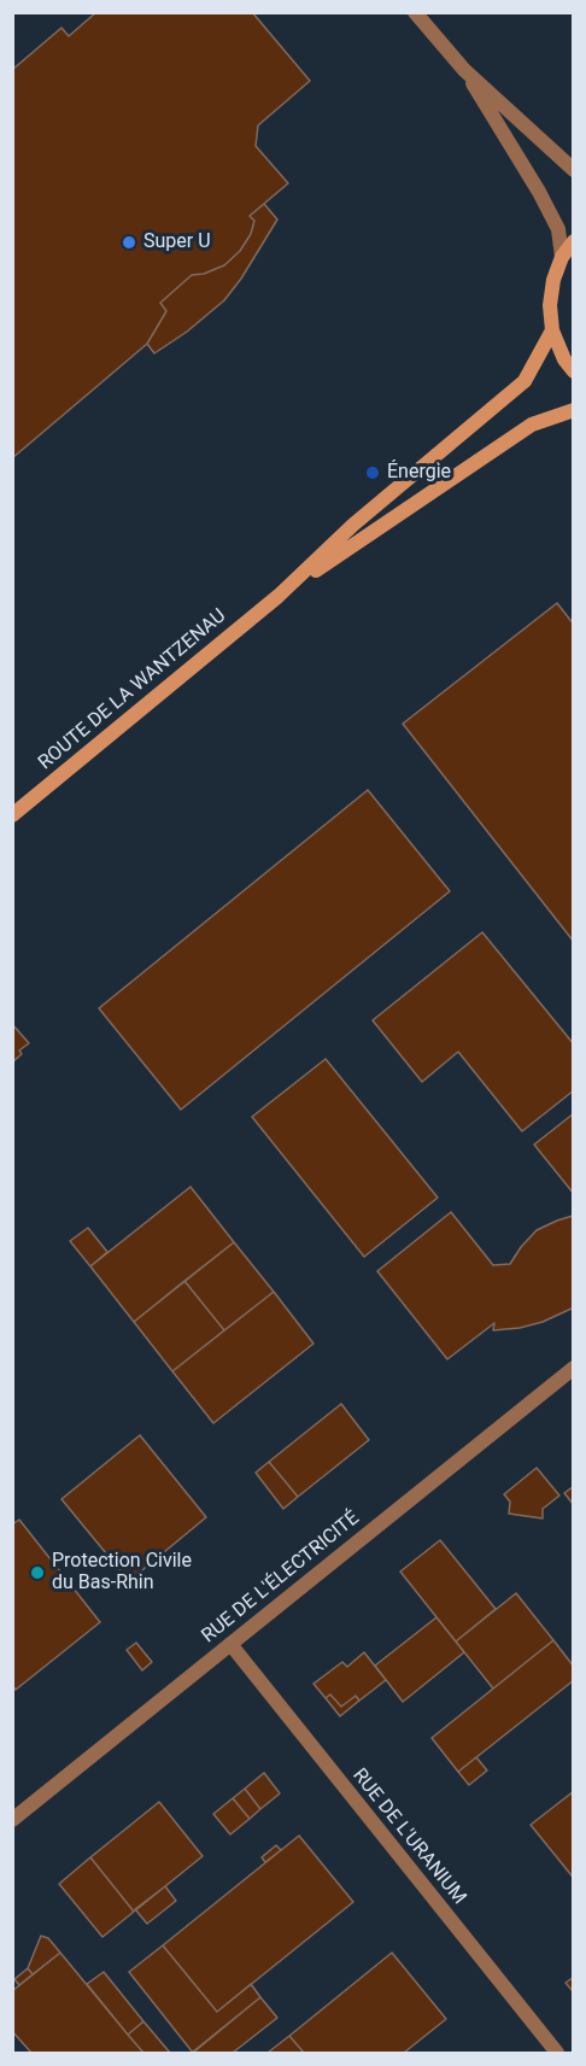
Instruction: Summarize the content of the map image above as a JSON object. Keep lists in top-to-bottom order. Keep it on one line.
{"streets":{"main road":["ROUTE DE LA WANTZENAU"],"street":["RUE DE L'ÉLECTRICITÉ","RUE DE L'URANIUM"]},"crossings":[["RUE DE L'ÉLECTRICITÉ","RUE DE L'URANIUM"]],"places":["Super U","Énergie","Protection Civile du Bas-Rhin"]}
